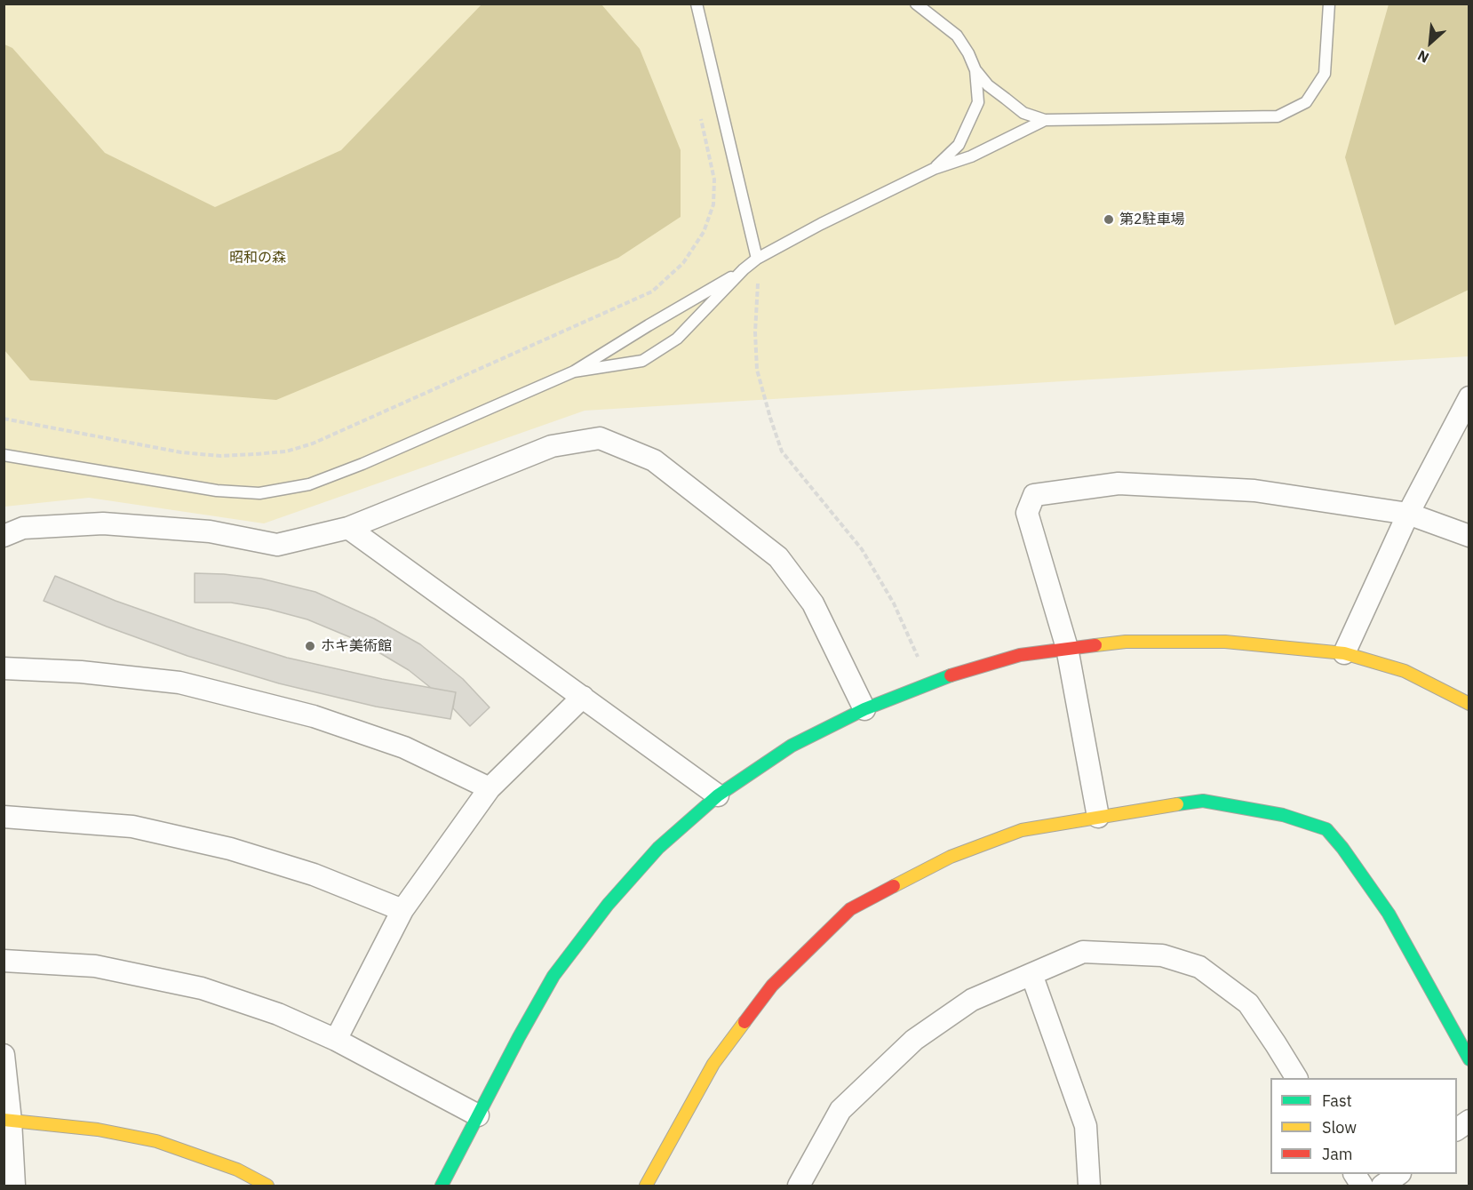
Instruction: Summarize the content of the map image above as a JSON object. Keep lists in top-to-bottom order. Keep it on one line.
{"parks":["昭和の森"],"places":["第2駐車場","ホキ美術館"],"legend":["Fast","Slow","Jam"],"north":"bottom left"}
